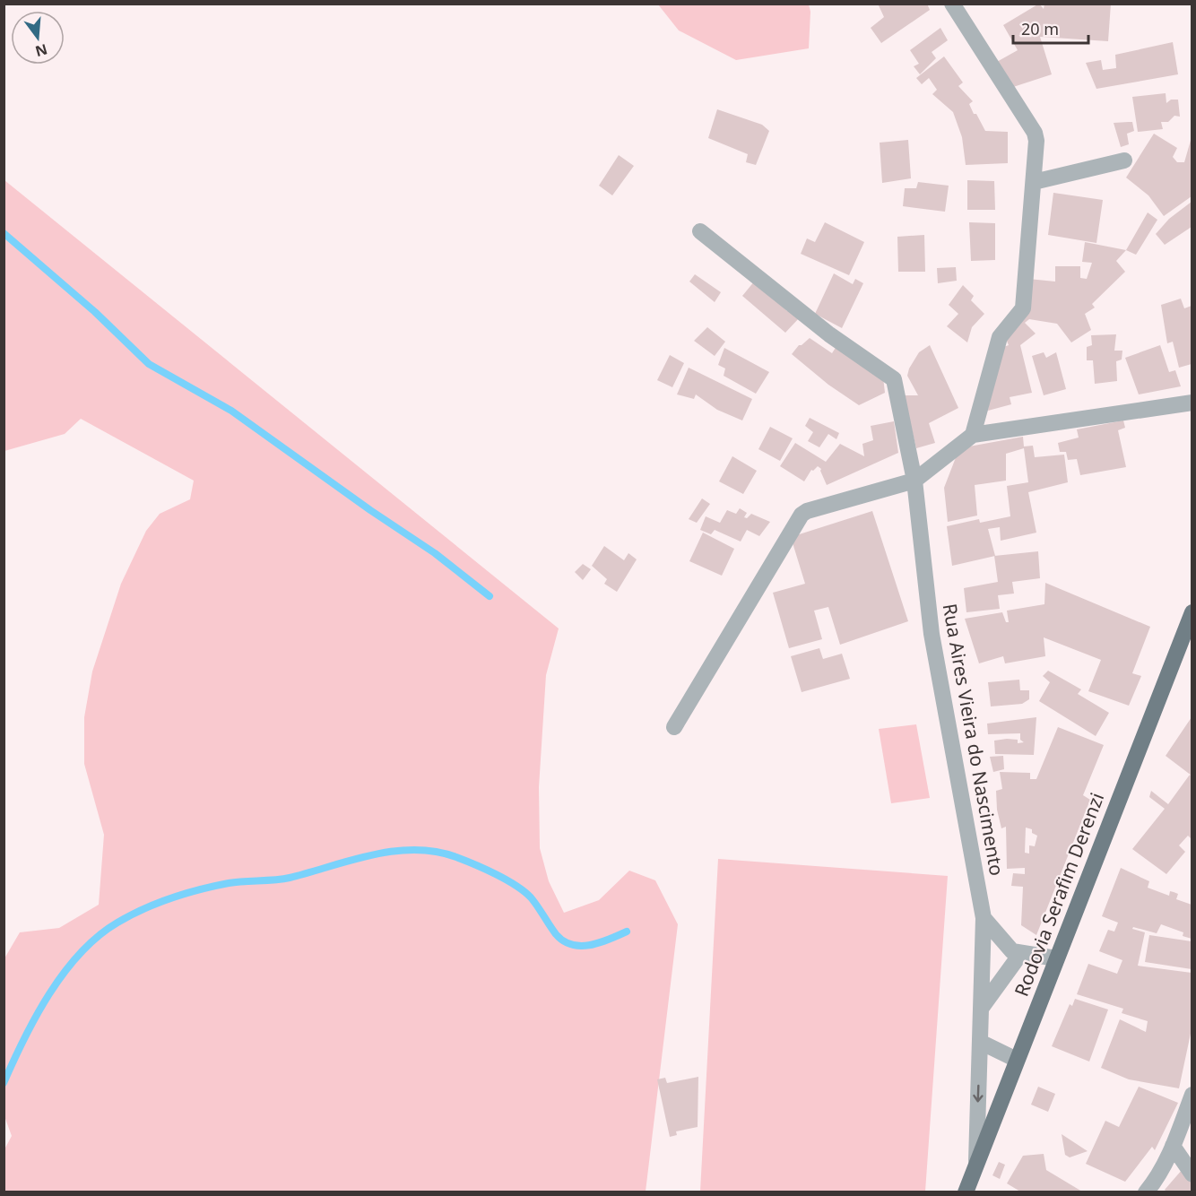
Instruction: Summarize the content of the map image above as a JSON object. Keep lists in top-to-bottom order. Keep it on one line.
{"streets":{"main road":["Rodovia Serafim Derenzi"],"street":["Rua Aires Vieira do Nascimento"]},"crossings":[["Rua Aires Vieira do Nascimento","Rodovia Serafim Derenzi"]],"scale_bar":"20 m","north":"bottom"}
